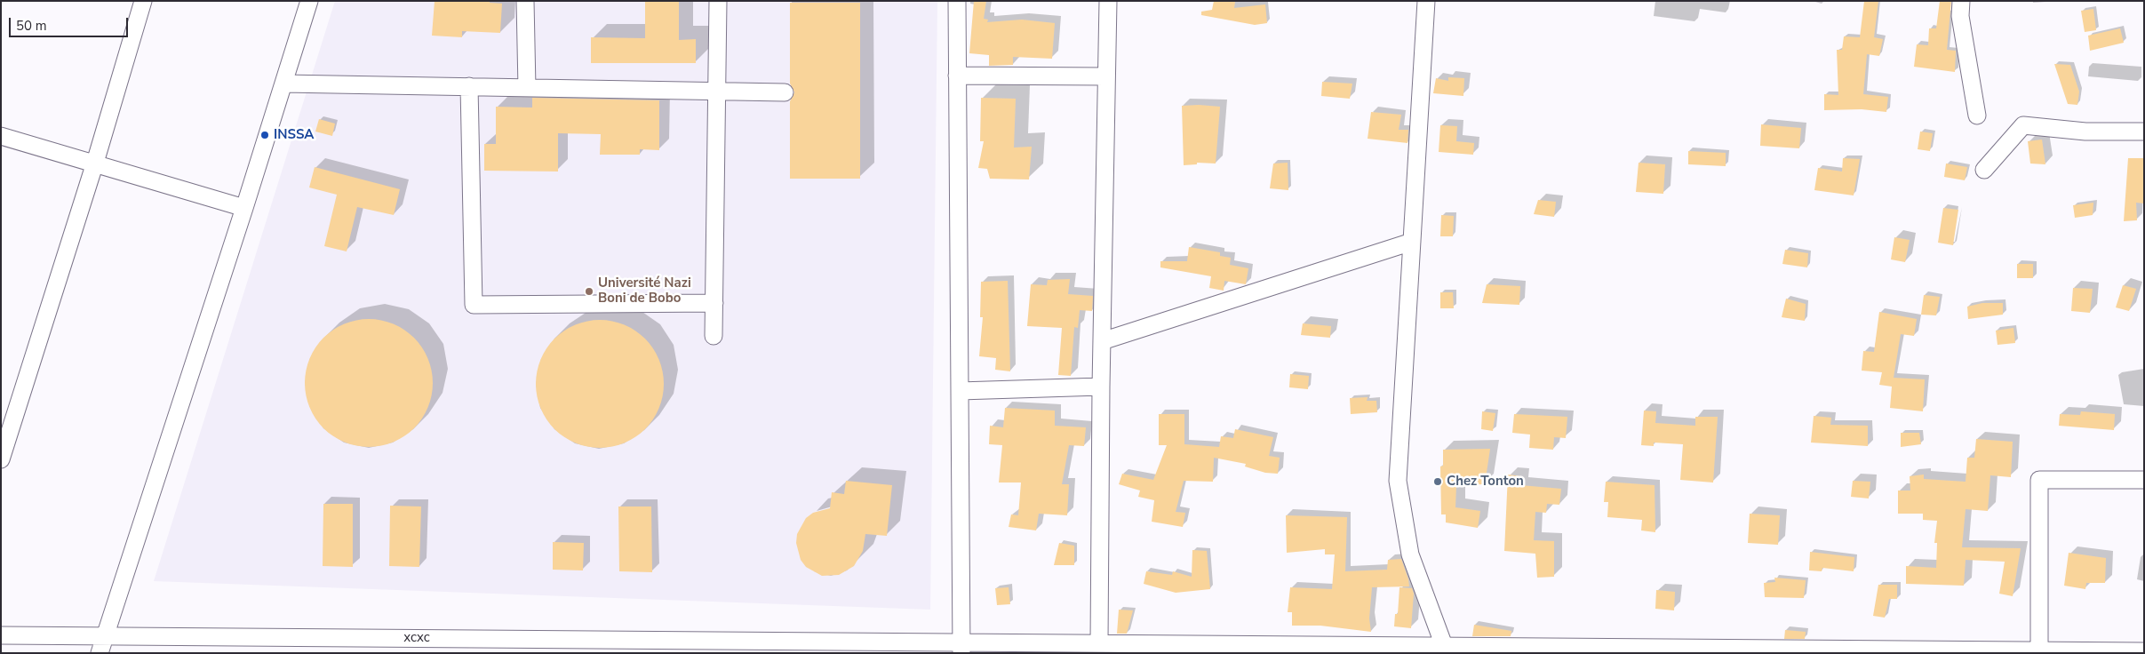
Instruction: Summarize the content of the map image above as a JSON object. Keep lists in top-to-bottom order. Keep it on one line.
{"streets":{"street":["xcxc"]},"places":["INSSA","Université Nazi Boni de Bobo","Chez Tonton"],"scale_bar":"50 m"}
